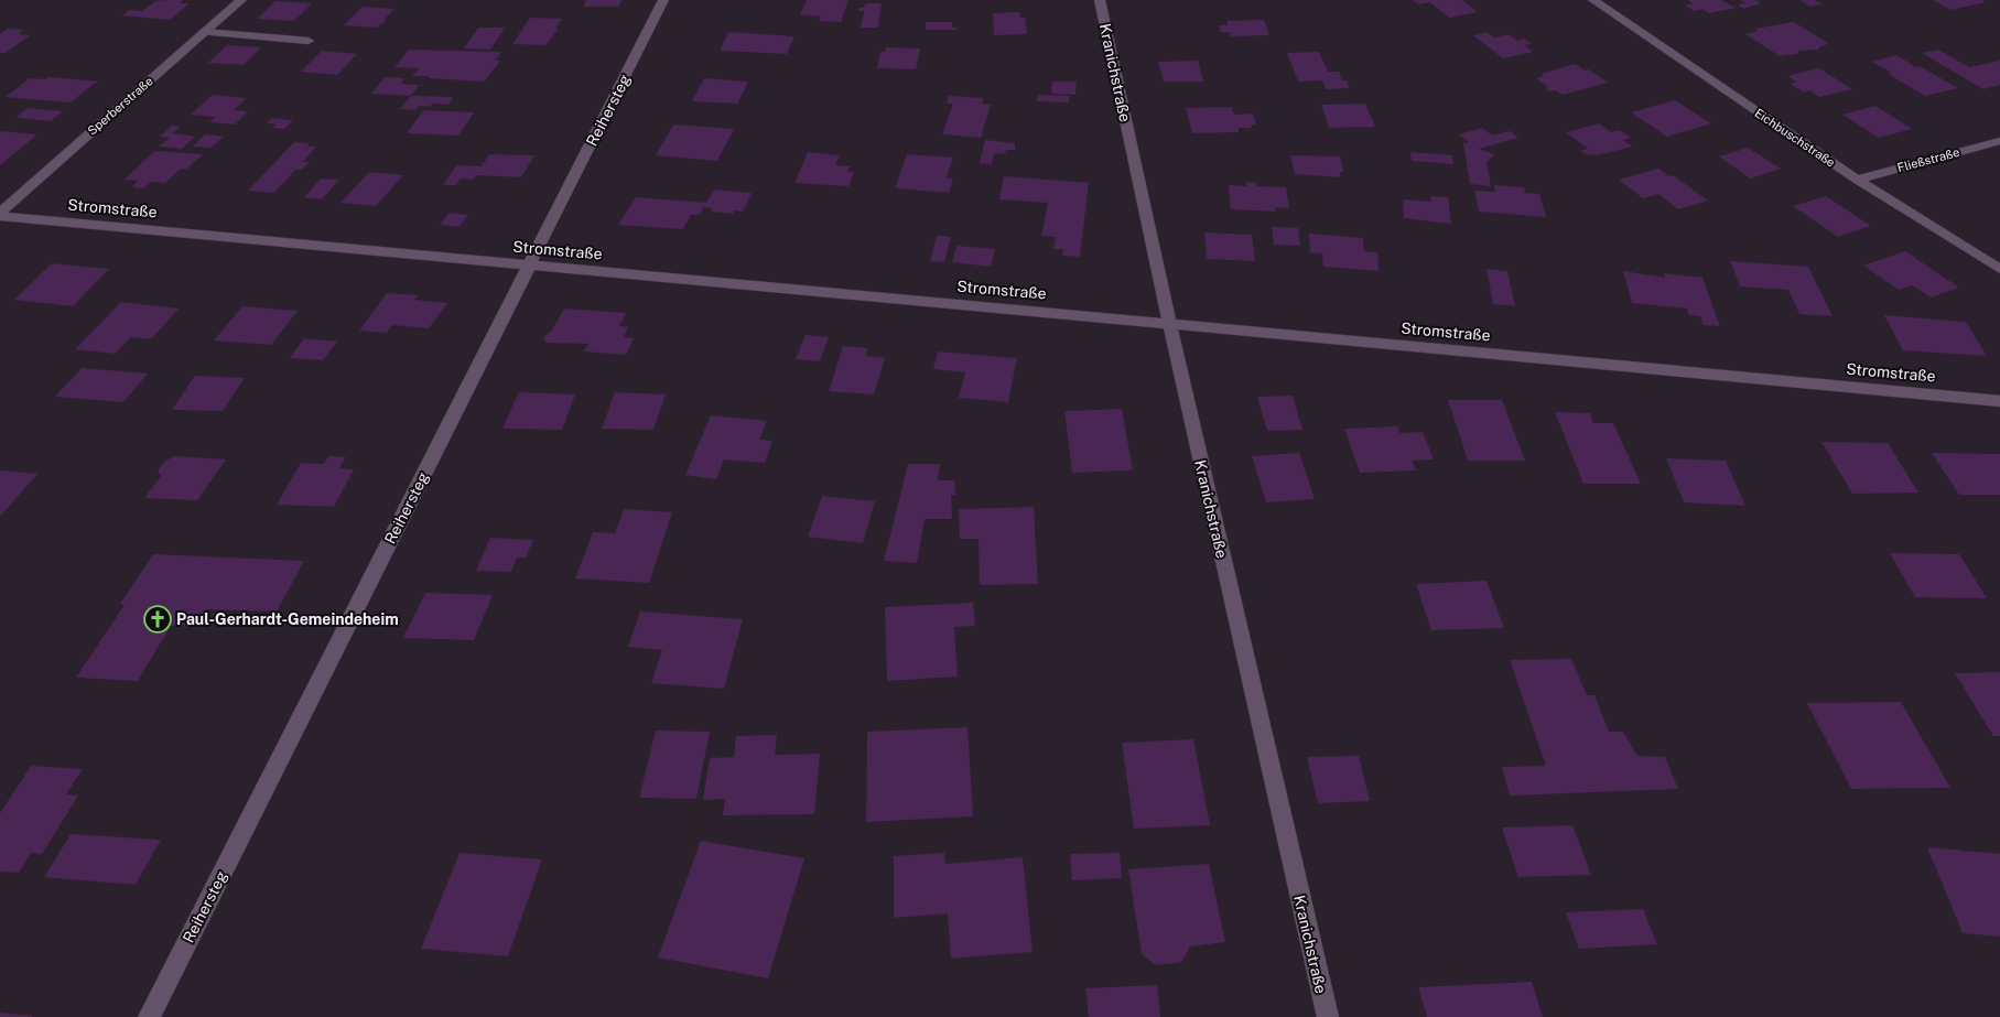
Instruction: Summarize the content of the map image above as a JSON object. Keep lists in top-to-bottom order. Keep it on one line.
{"streets":{"street":["Kranichstraße","Sperberstraße","Reihersteg","Eichbuschstraße","Fließstraße","Stromstraße"]},"crossings":[["Kranichstraße","Stromstraße"],["Sperberstraße","Stromstraße"],["Reihersteg","Stromstraße"],["Eichbuschstraße","Fließstraße"]],"places":{"church":["Paul-Gerhardt-Gemeindeheim"]}}
